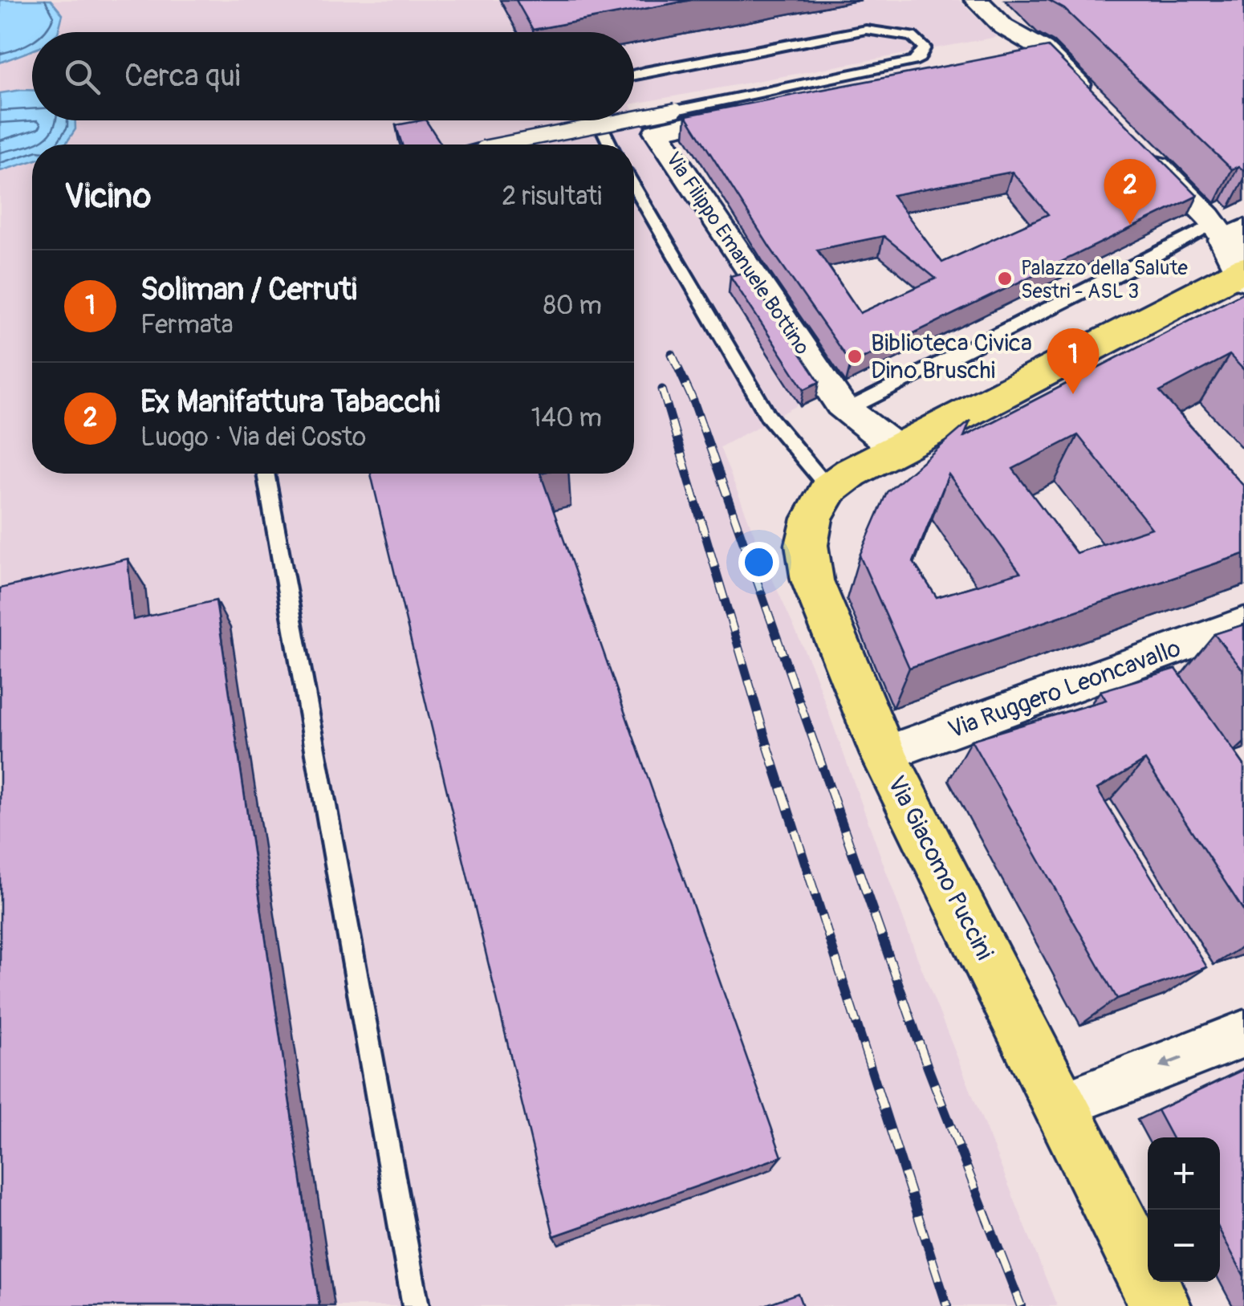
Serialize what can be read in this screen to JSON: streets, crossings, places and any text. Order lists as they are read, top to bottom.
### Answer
{
  "streets": {
    "main road": ["Via Giacomo Puccini"],
    "street": ["Via Filippo Emanuele Bottino", "Via Ruggero Leoncavallo"]
  },
  "crossings": [
    ["Via Filippo Emanuele Bottino", "Via Giacomo Puccini"],
    ["Via Ruggero Leoncavallo", "Via Giacomo Puccini"]
  ],
  "places": ["Palazzo della Salute Sestri - ASL 3", "Biblioteca Civica Dino Bruschi"],
  "page": {
    "search": "Cerca qui",
    "heading": ["Vicino", "2 risultati"],
    "pins": ["2", "1"],
    "list": [
      {
        "mark": "1",
        "name": "Soliman / Cerruti",
        "note": "Fermata",
        "value": "80 m"
      },
      {
        "mark": "2",
        "name": "Ex Manifattura Tabacchi",
        "note": "Luogo · Via dei Costo",
        "value": "140 m"
      }
    ],
    "map_buttons": ["+", "−"]
  }
}
